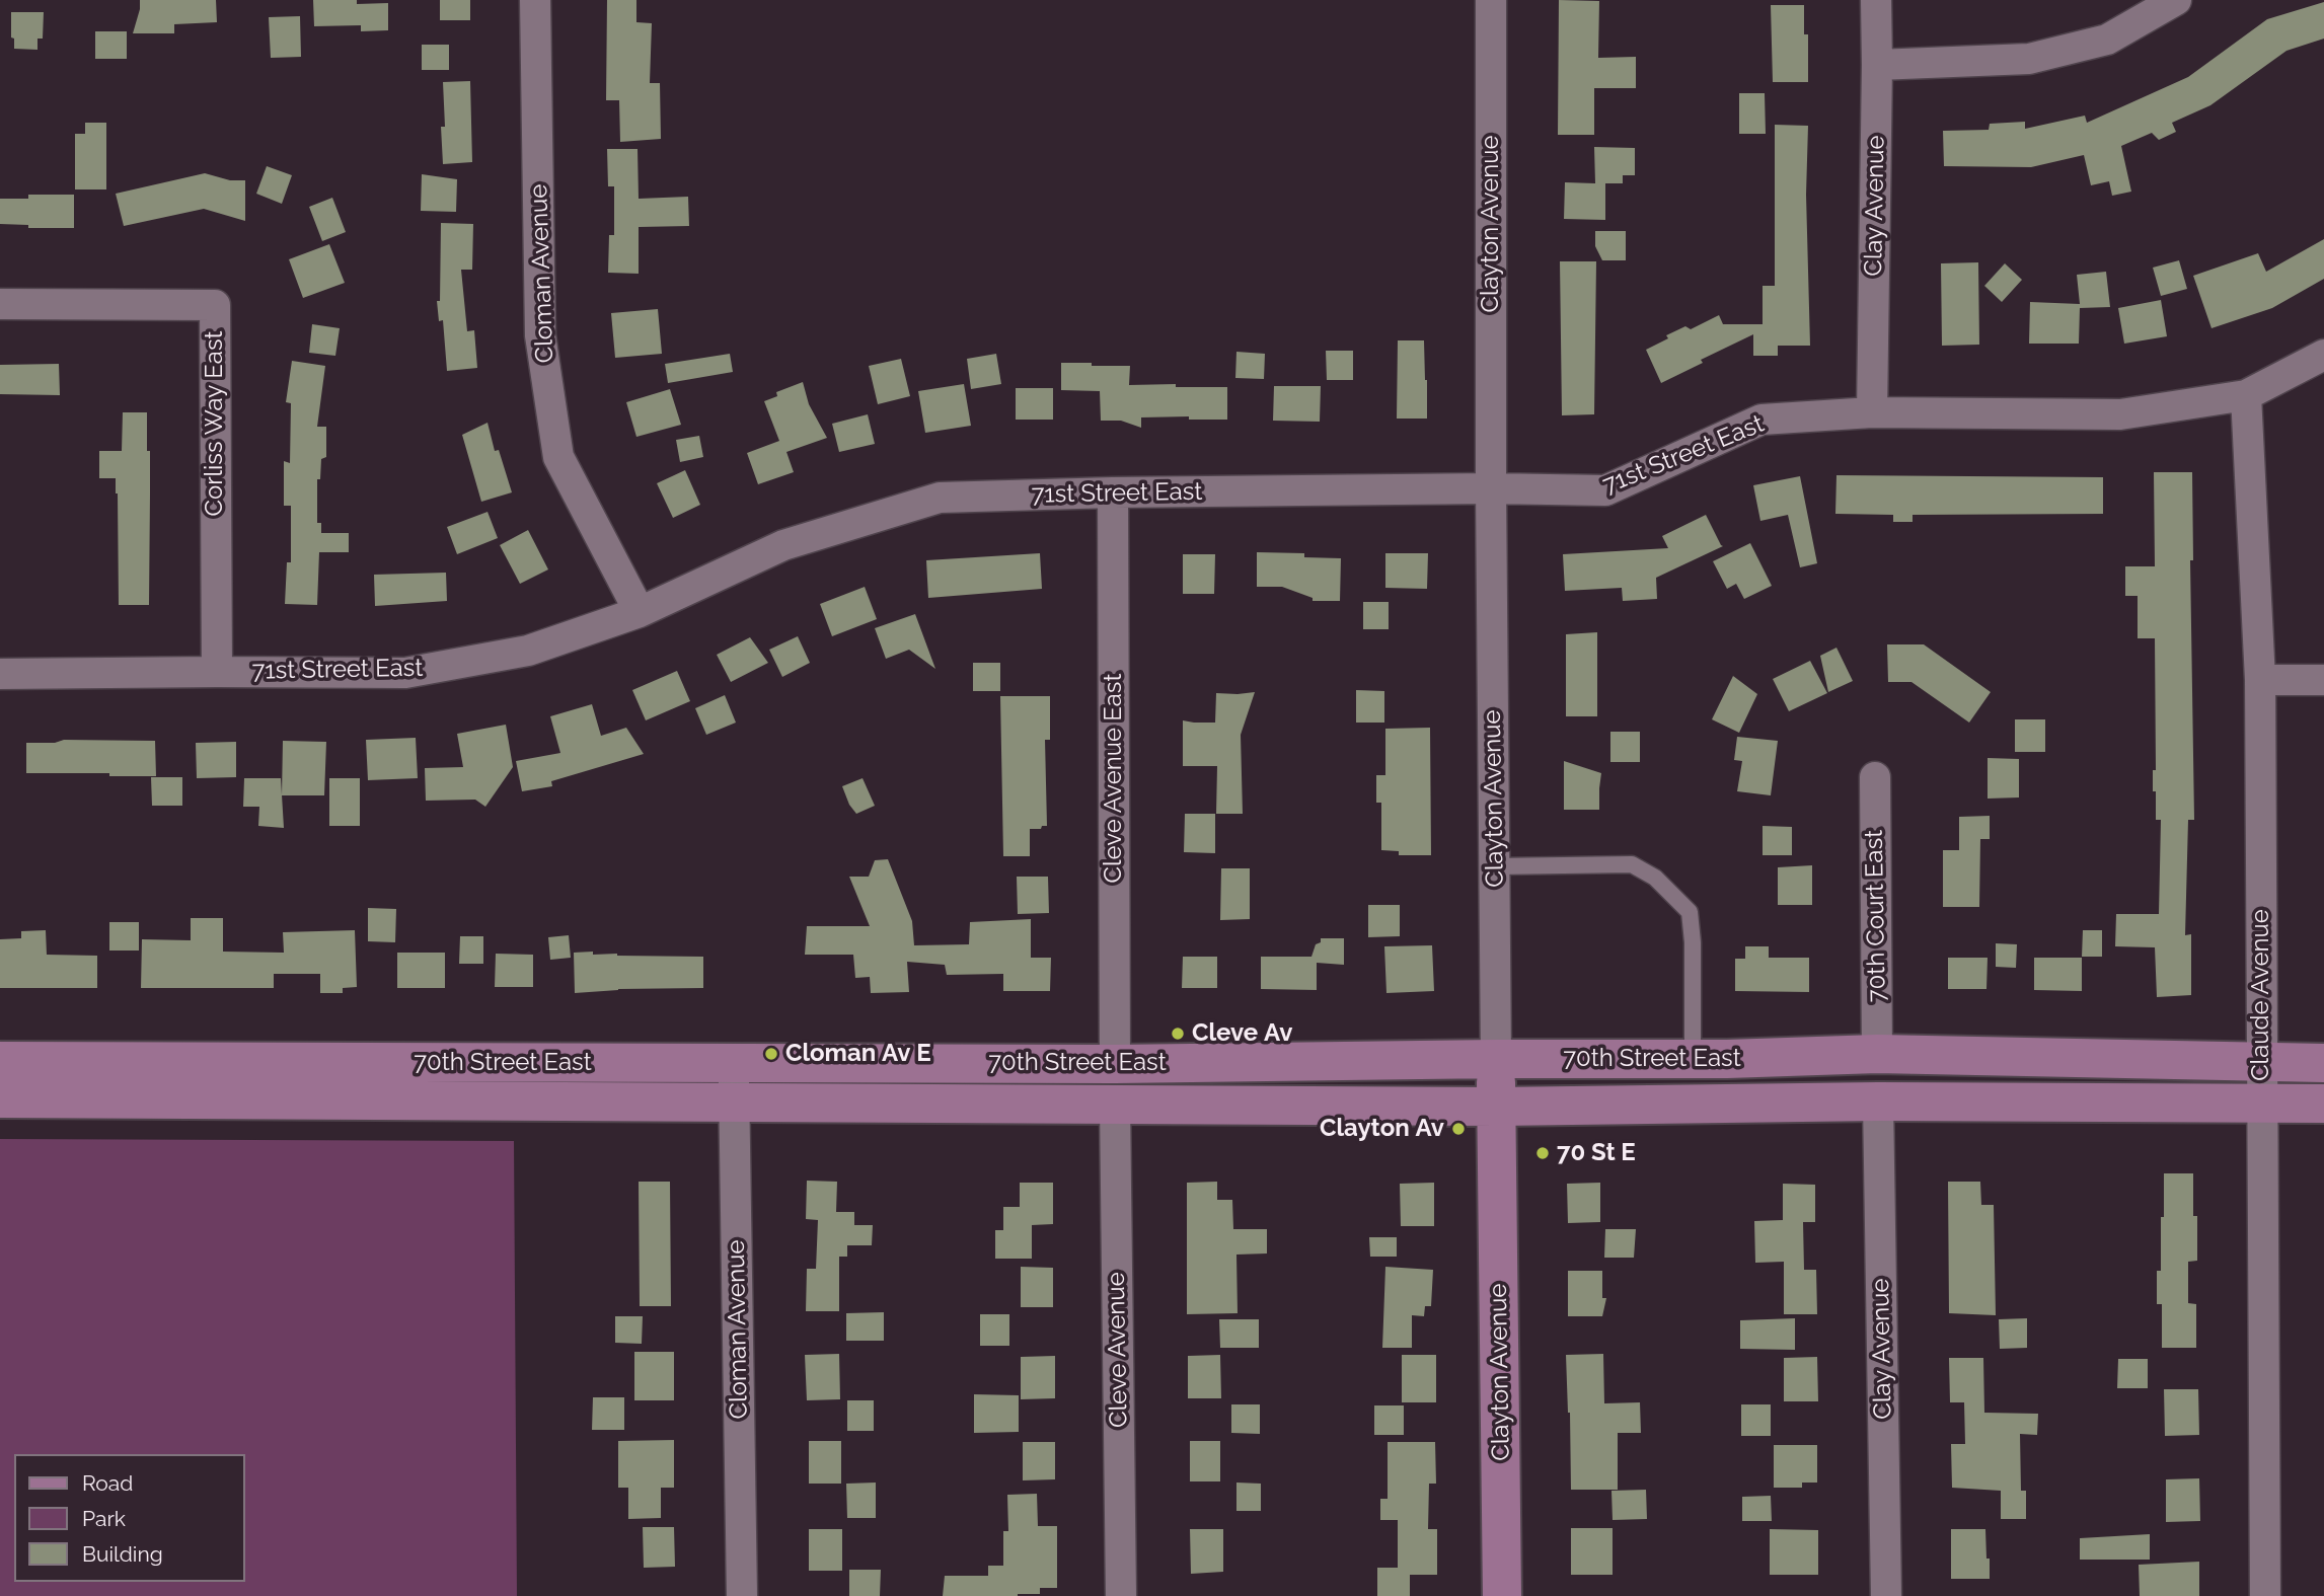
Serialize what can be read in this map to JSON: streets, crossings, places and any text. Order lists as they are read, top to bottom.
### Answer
{
  "streets": {
    "main road": ["Clayton Avenue", "70th Street East"],
    "street": [
      "Clay Avenue",
      "Cloman Avenue",
      "Corliss Way East",
      "71st Street East",
      "Cleve Avenue East",
      "70th Court East",
      "Claude Avenue",
      "Cleve Avenue"
    ]
  },
  "crossings": [
    ["Clay Avenue", "71st Street East"],
    ["Clay Avenue", "70th Street East"],
    ["Clayton Avenue", "71st Street East"],
    ["Clayton Avenue", "70th Street East"],
    ["Cloman Avenue", "71st Street East"],
    ["Cloman Avenue", "70th Street East"],
    ["Corliss Way East", "71st Street East"],
    ["71st Street East", "Cleve Avenue East"],
    ["71st Street East", "Claude Avenue"],
    ["Cleve Avenue East", "70th Street East"],
    ["70th Court East", "70th Street East"],
    ["Claude Avenue", "70th Street East"],
    ["70th Street East", "Cleve Avenue"]
  ],
  "places": [
    "Cleve Av",
    "Cloman Av E",
    "Clayton Av",
    "70 St E"
  ],
  "legend": ["Road", "Park", "Building"]
}
